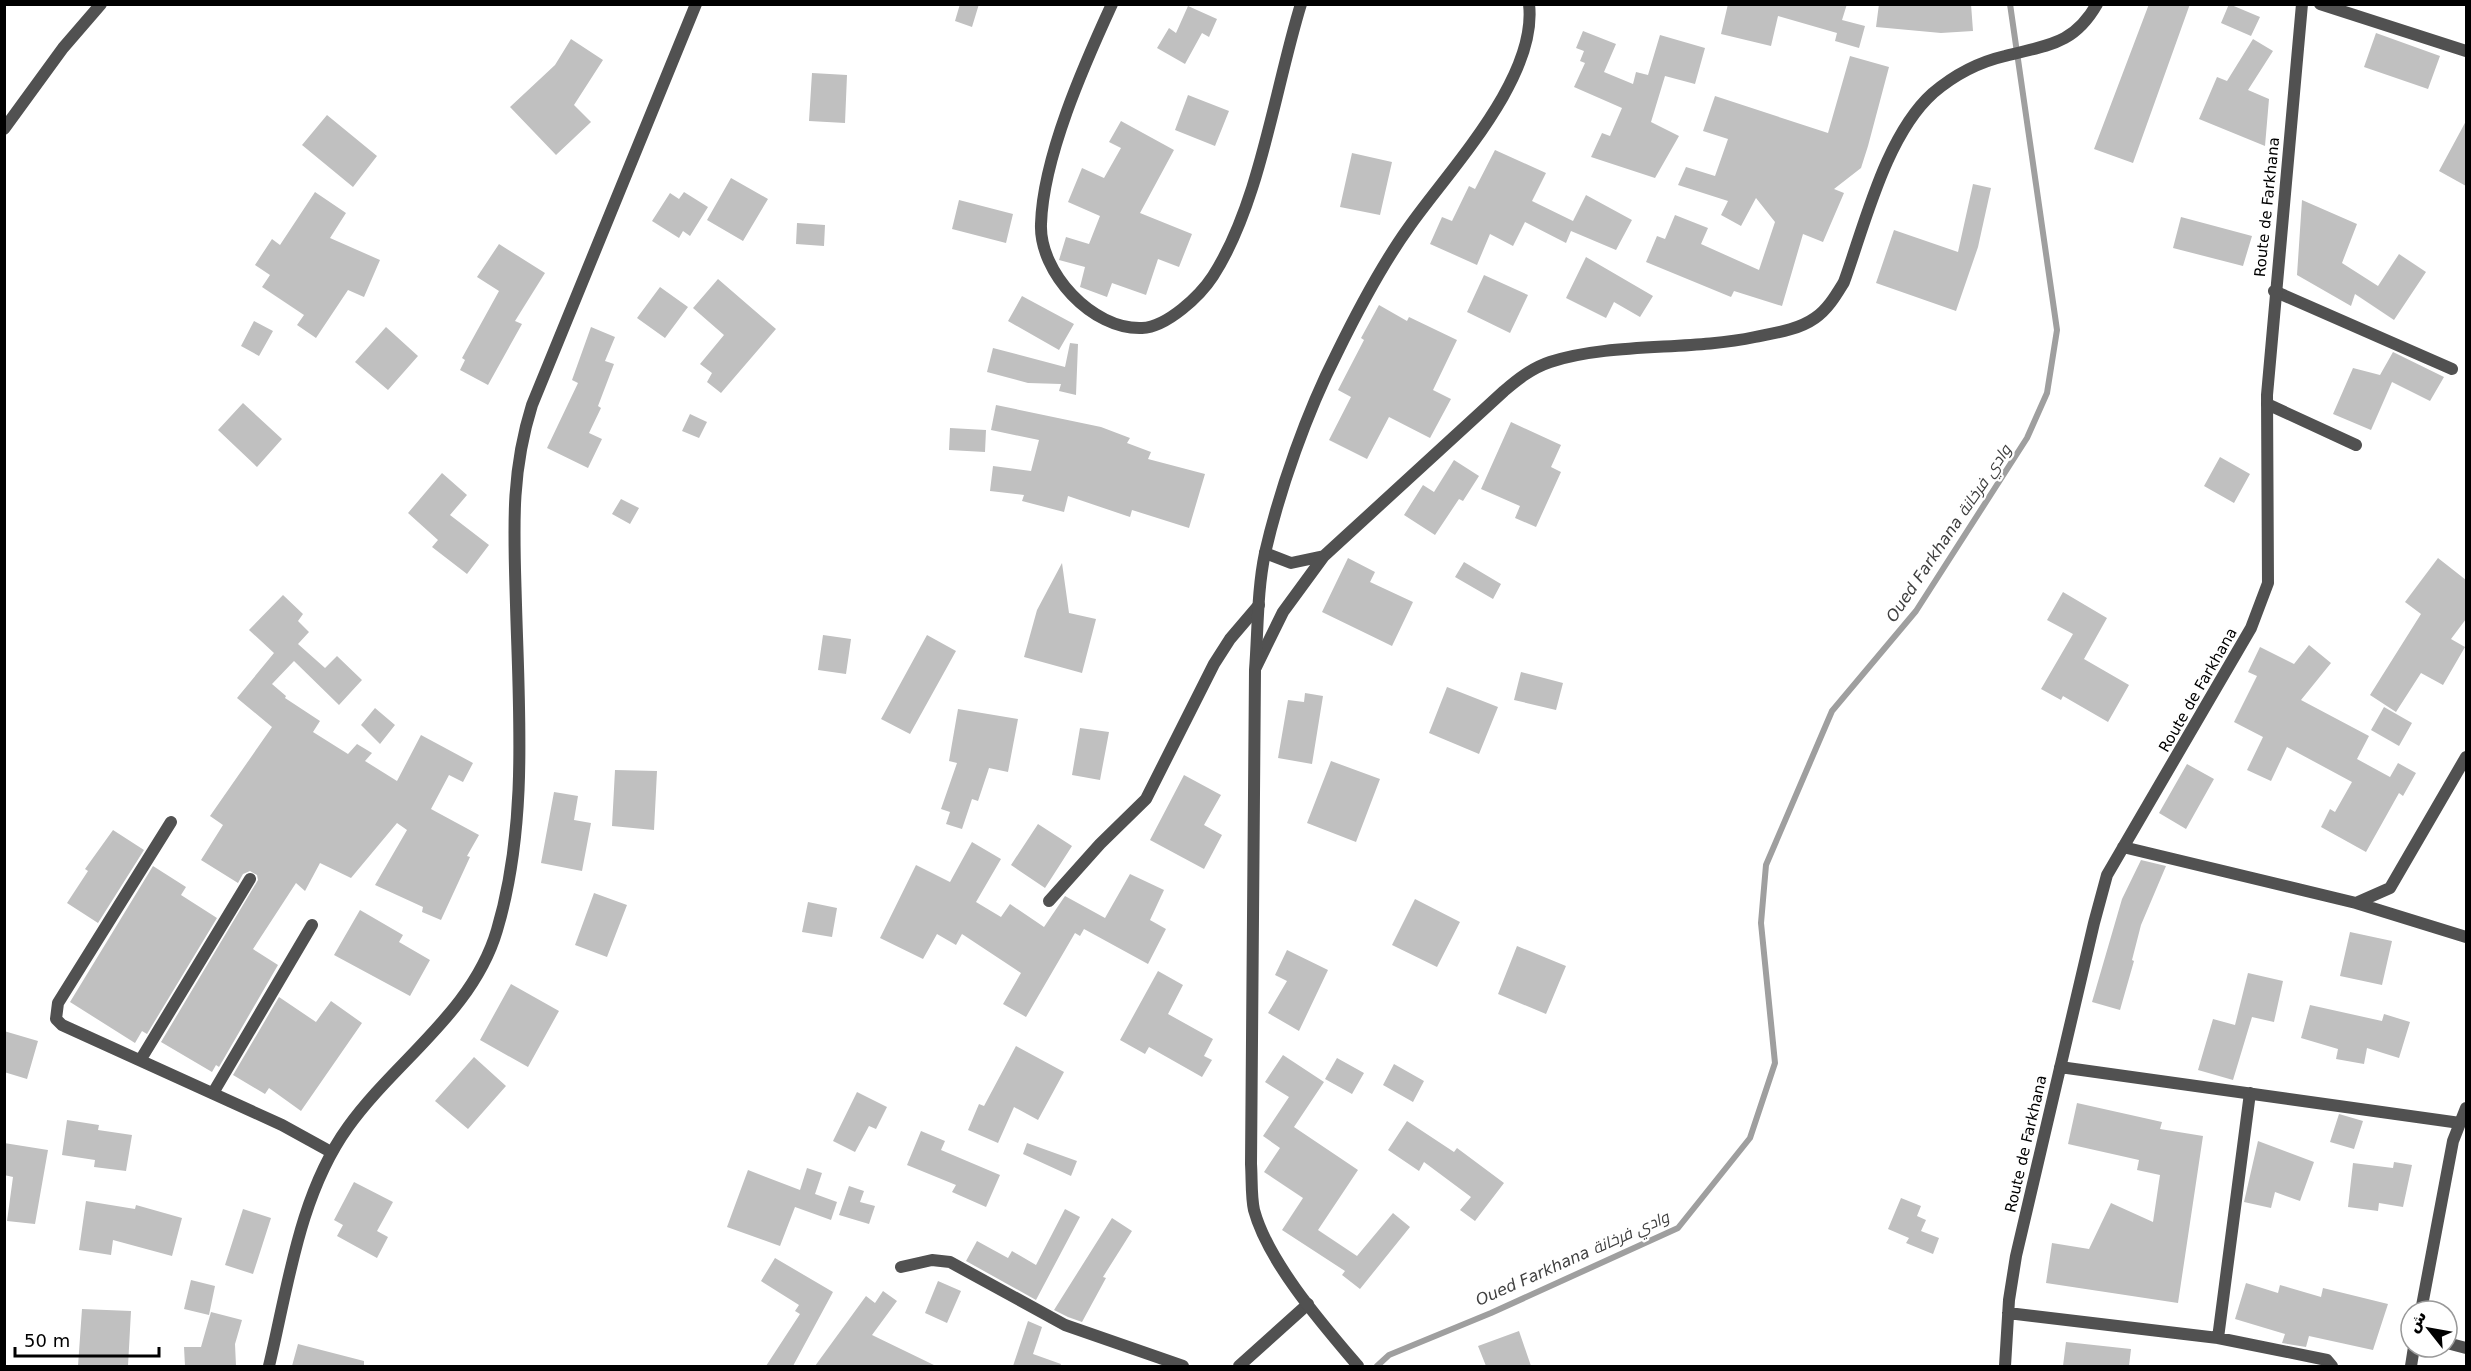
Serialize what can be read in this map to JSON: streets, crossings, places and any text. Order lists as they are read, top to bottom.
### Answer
{
  "streets": {
    "street": ["Route de Farkhana"]
  },
  "water": ["Oued Farkhana وادي فرخانة"],
  "scale_bar": "50 m",
  "north": "top left"
}
